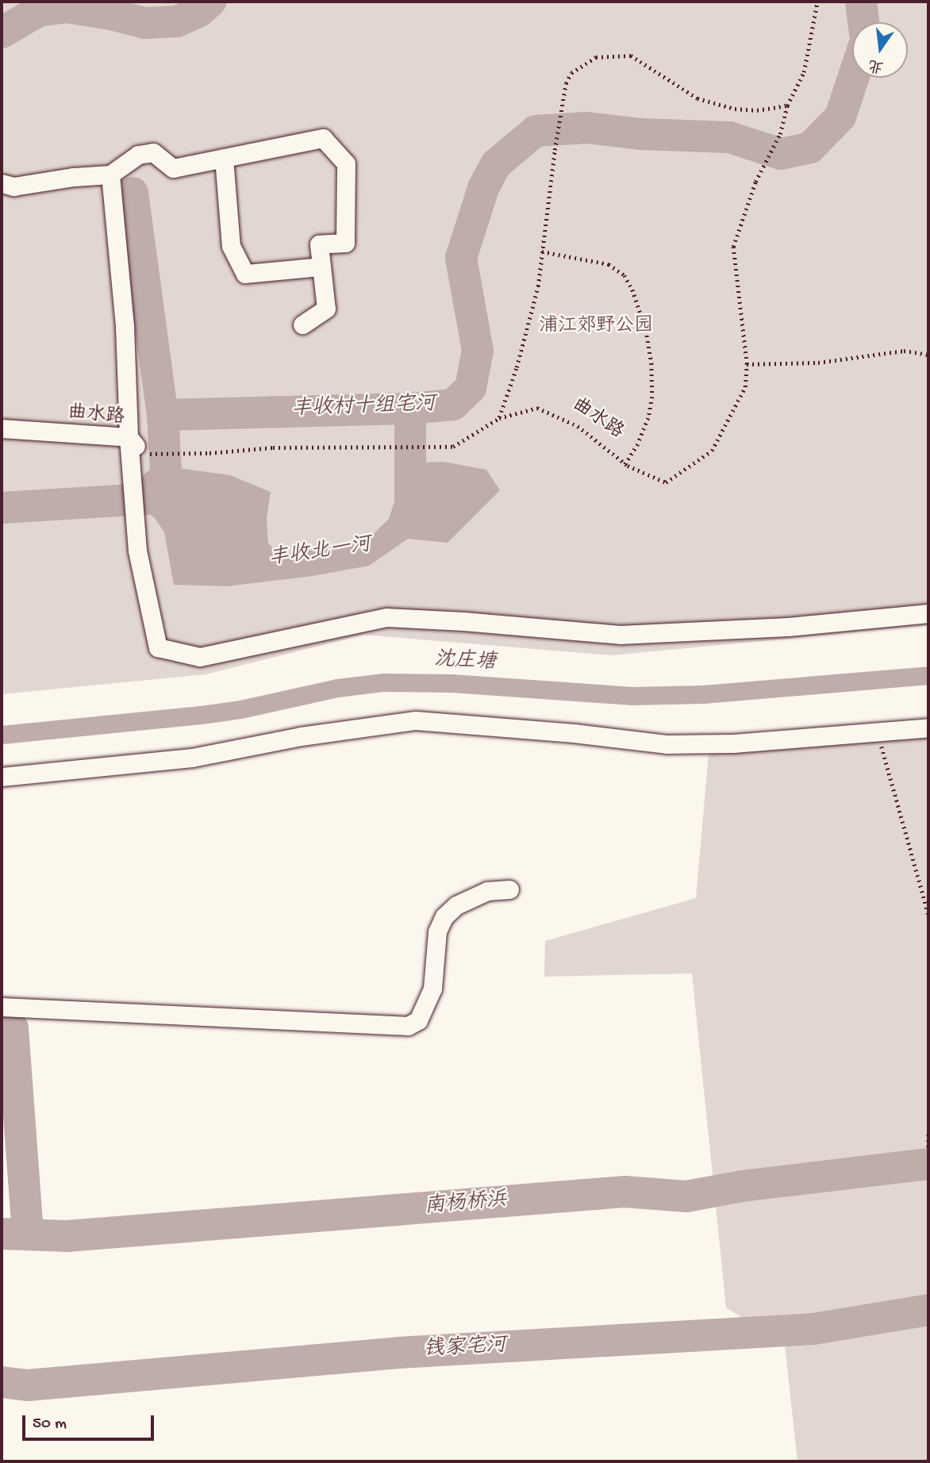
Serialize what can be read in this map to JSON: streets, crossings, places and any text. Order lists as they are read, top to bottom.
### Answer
{
  "streets": {
    "street": ["曲水路"]
  },
  "water": [
    "丰收村十组宅河",
    "丰收北一河",
    "沈庄塘",
    "南杨桥浜",
    "钱家宅河"
  ],
  "parks": ["浦江郊野公园"],
  "scale_bar": "50 m",
  "north": "bottom"
}
